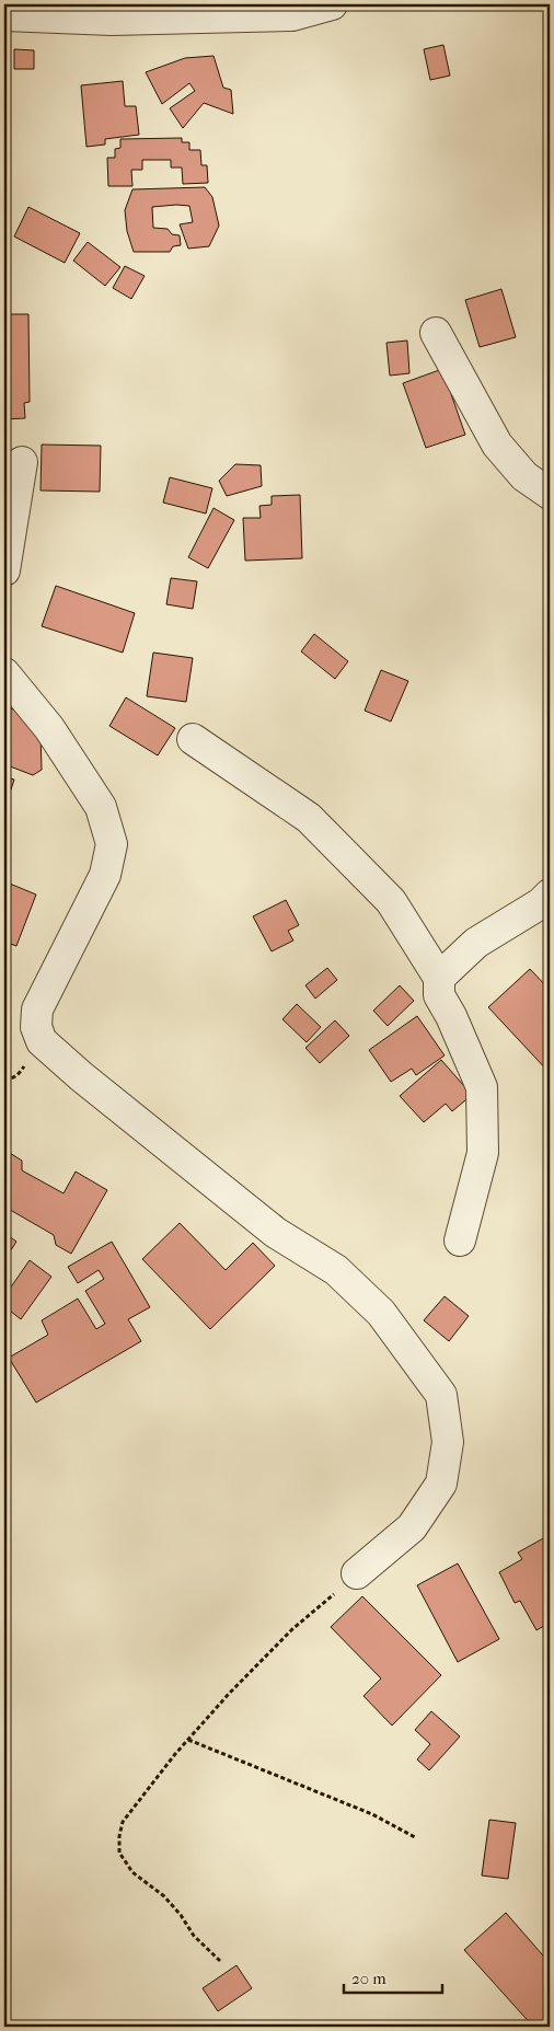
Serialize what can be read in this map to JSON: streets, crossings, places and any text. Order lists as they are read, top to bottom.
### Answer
{
  "scale_bar": "20 m"
}
